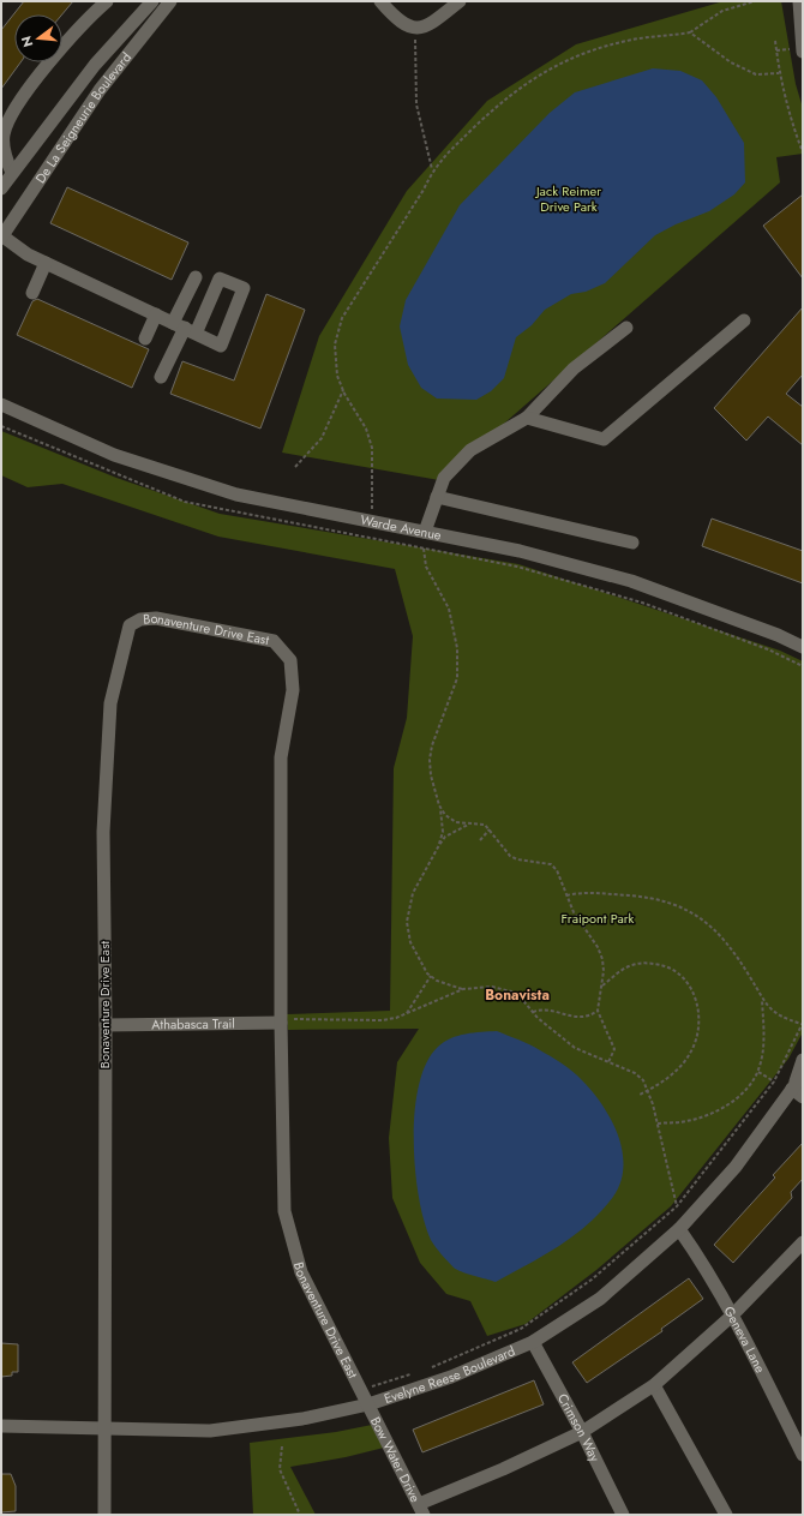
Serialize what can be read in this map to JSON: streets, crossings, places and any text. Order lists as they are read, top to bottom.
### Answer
{
  "streets": {
    "street": [
      "De La Seigneurie Boulevard",
      "Warde Avenue",
      "Bonaventure Drive East",
      "Athabasca Trail",
      "Geneva Lane",
      "Evelyne Reese Boulevard",
      "Crimson Way",
      "Bow Water Drive"
    ]
  },
  "crossings": [
    ["Bonaventure Drive East", "Athabasca Trail"],
    ["Bonaventure Drive East", "Evelyne Reese Boulevard"],
    ["Bonaventure Drive East", "Bow Water Drive"],
    ["Geneva Lane", "Evelyne Reese Boulevard"],
    ["Evelyne Reese Boulevard", "Crimson Way"],
    ["Evelyne Reese Boulevard", "Bow Water Drive"]
  ],
  "districts": ["Bonavista"],
  "parks": ["Jack Reimer Drive Park", "Fraipont Park"],
  "north": "left"
}
